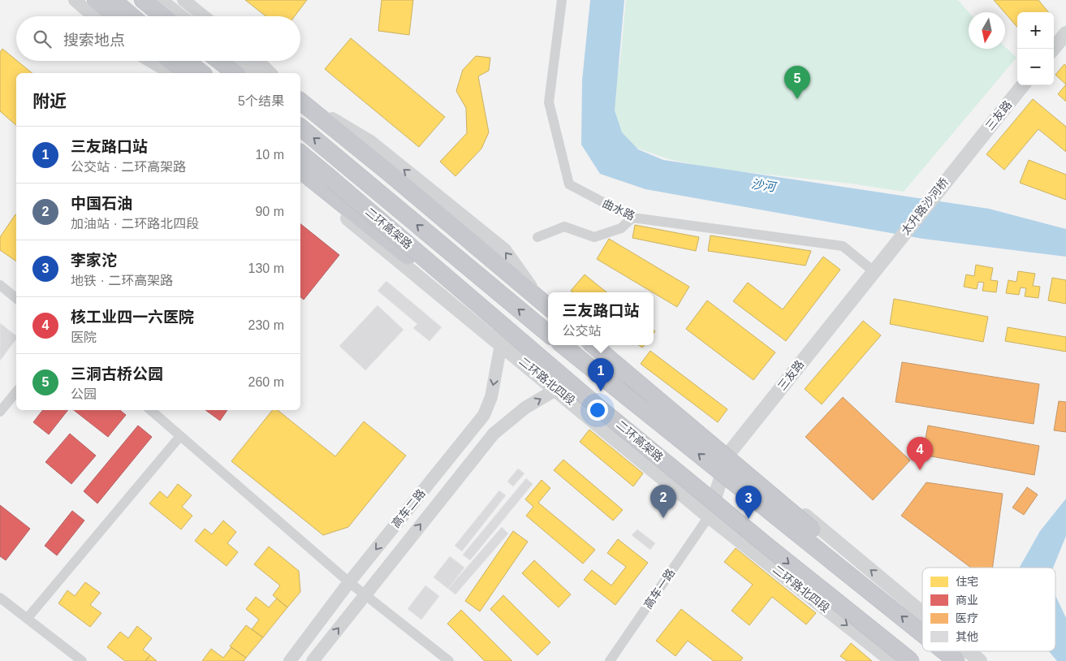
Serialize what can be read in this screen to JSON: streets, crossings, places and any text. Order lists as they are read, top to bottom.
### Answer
{
  "streets": {
    "highway": ["二环高架路"],
    "main road": ["三友路", "太升路沙河桥", "二环路北四段"],
    "street": ["曲水路", "高车二路", "高车一路"]
  },
  "crossings": [
    ["三友路", "太升路沙河桥"],
    ["三友路", "曲水路"],
    ["三友路", "二环路北四段"],
    ["三友路", "高车一路"],
    ["二环路北四段", "高车二路"],
    ["二环路北四段", "高车一路"]
  ],
  "water": ["沙河"],
  "legend": [
    "住宅",
    "商业",
    "医疗",
    "其他"
  ],
  "north": "bottom",
  "page": {
    "map_buttons": ["+", "−"],
    "search": "搜索地点",
    "pins": [
      "5",
      "1",
      "4",
      "2",
      "3"
    ],
    "heading": ["附近", "5个结果"],
    "list": [
      {
        "mark": "1",
        "name": "三友路口站",
        "note": "公交站 · 二环高架路",
        "value": "10 m"
      },
      {
        "mark": "2",
        "name": "中国石油",
        "note": "加油站 · 二环路北四段",
        "value": "90 m"
      },
      {
        "mark": "3",
        "name": "李家沱",
        "note": "地铁 · 二环高架路",
        "value": "130 m"
      },
      {
        "mark": "4",
        "name": "核工业四一六医院",
        "note": "医院",
        "value": "230 m"
      },
      {
        "mark": "5",
        "name": "三洞古桥公园",
        "note": "公园",
        "value": "260 m"
      }
    ],
    "popup": ["三友路口站", "公交站"]
  }
}
